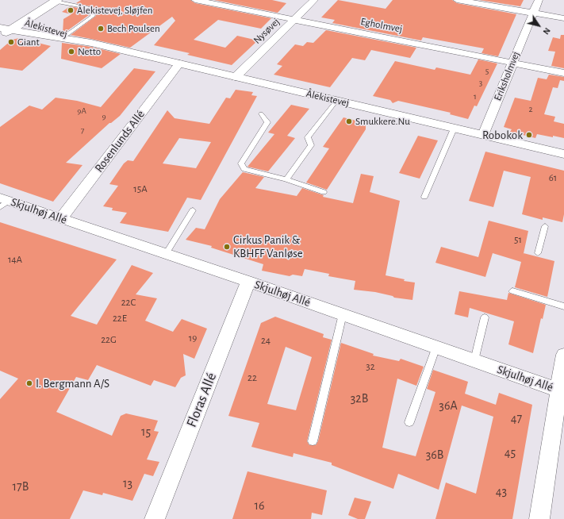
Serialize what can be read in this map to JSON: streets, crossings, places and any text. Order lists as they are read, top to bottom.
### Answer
{
  "streets": {
    "street": [
      "Egholmvej",
      "Ålekistevej",
      "Nysøvej",
      "Eriksholmvej",
      "Rosenlunds Allé",
      "Skjulhøj Allé",
      "Floras Allé"
    ]
  },
  "crossings": [
    ["Egholmvej", "Nysøvej"],
    ["Egholmvej", "Eriksholmvej"],
    ["Ålekistevej", "Nysøvej"],
    ["Ålekistevej", "Eriksholmvej"],
    ["Ålekistevej", "Rosenlunds Allé"],
    ["Rosenlunds Allé", "Skjulhøj Allé"],
    ["Skjulhøj Allé", "Floras Allé"]
  ],
  "places": [
    "Ålekistevej, Sløjfen",
    "Bech Poulsen",
    "Giant",
    "Netto",
    "Smukkere.Nu",
    "Robokok",
    "Cirkus Panik & KBHFF Vanløse",
    "I. Bergmann A/S"
  ],
  "house_numbers": [
    "5",
    "3",
    "1",
    "2",
    "9A",
    "9",
    "7",
    "61",
    "15A",
    "51",
    "14A",
    "22C",
    "22E",
    "19",
    "22G",
    "24",
    "32",
    "22",
    "32B",
    "36A",
    "47",
    "15",
    "45",
    "36B",
    "13",
    "17B",
    "43",
    "16"
  ],
  "north": "bottom right"
}
